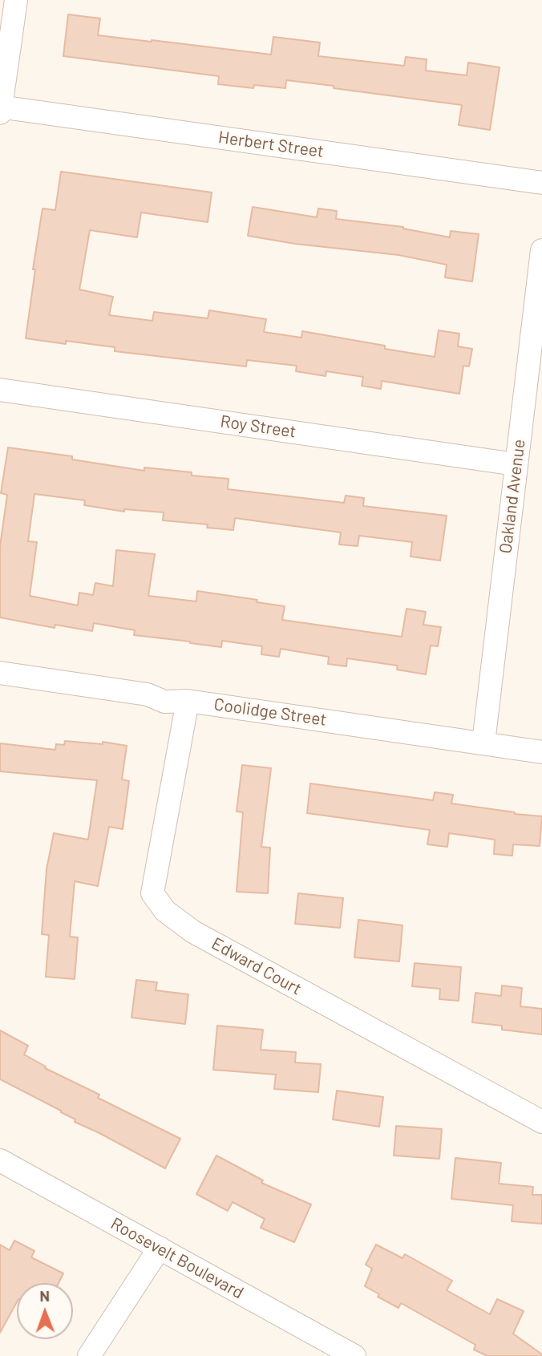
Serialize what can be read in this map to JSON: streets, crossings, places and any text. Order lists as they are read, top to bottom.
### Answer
{
  "streets": {
    "street": [
      "Herbert Street",
      "Roy Street",
      "Oakland Avenue",
      "Coolidge Street",
      "Edward Court",
      "Roosevelt Boulevard"
    ]
  },
  "crossings": [
    ["Roy Street", "Oakland Avenue"],
    ["Oakland Avenue", "Coolidge Street"],
    ["Coolidge Street", "Edward Court"]
  ],
  "north": "top"
}
